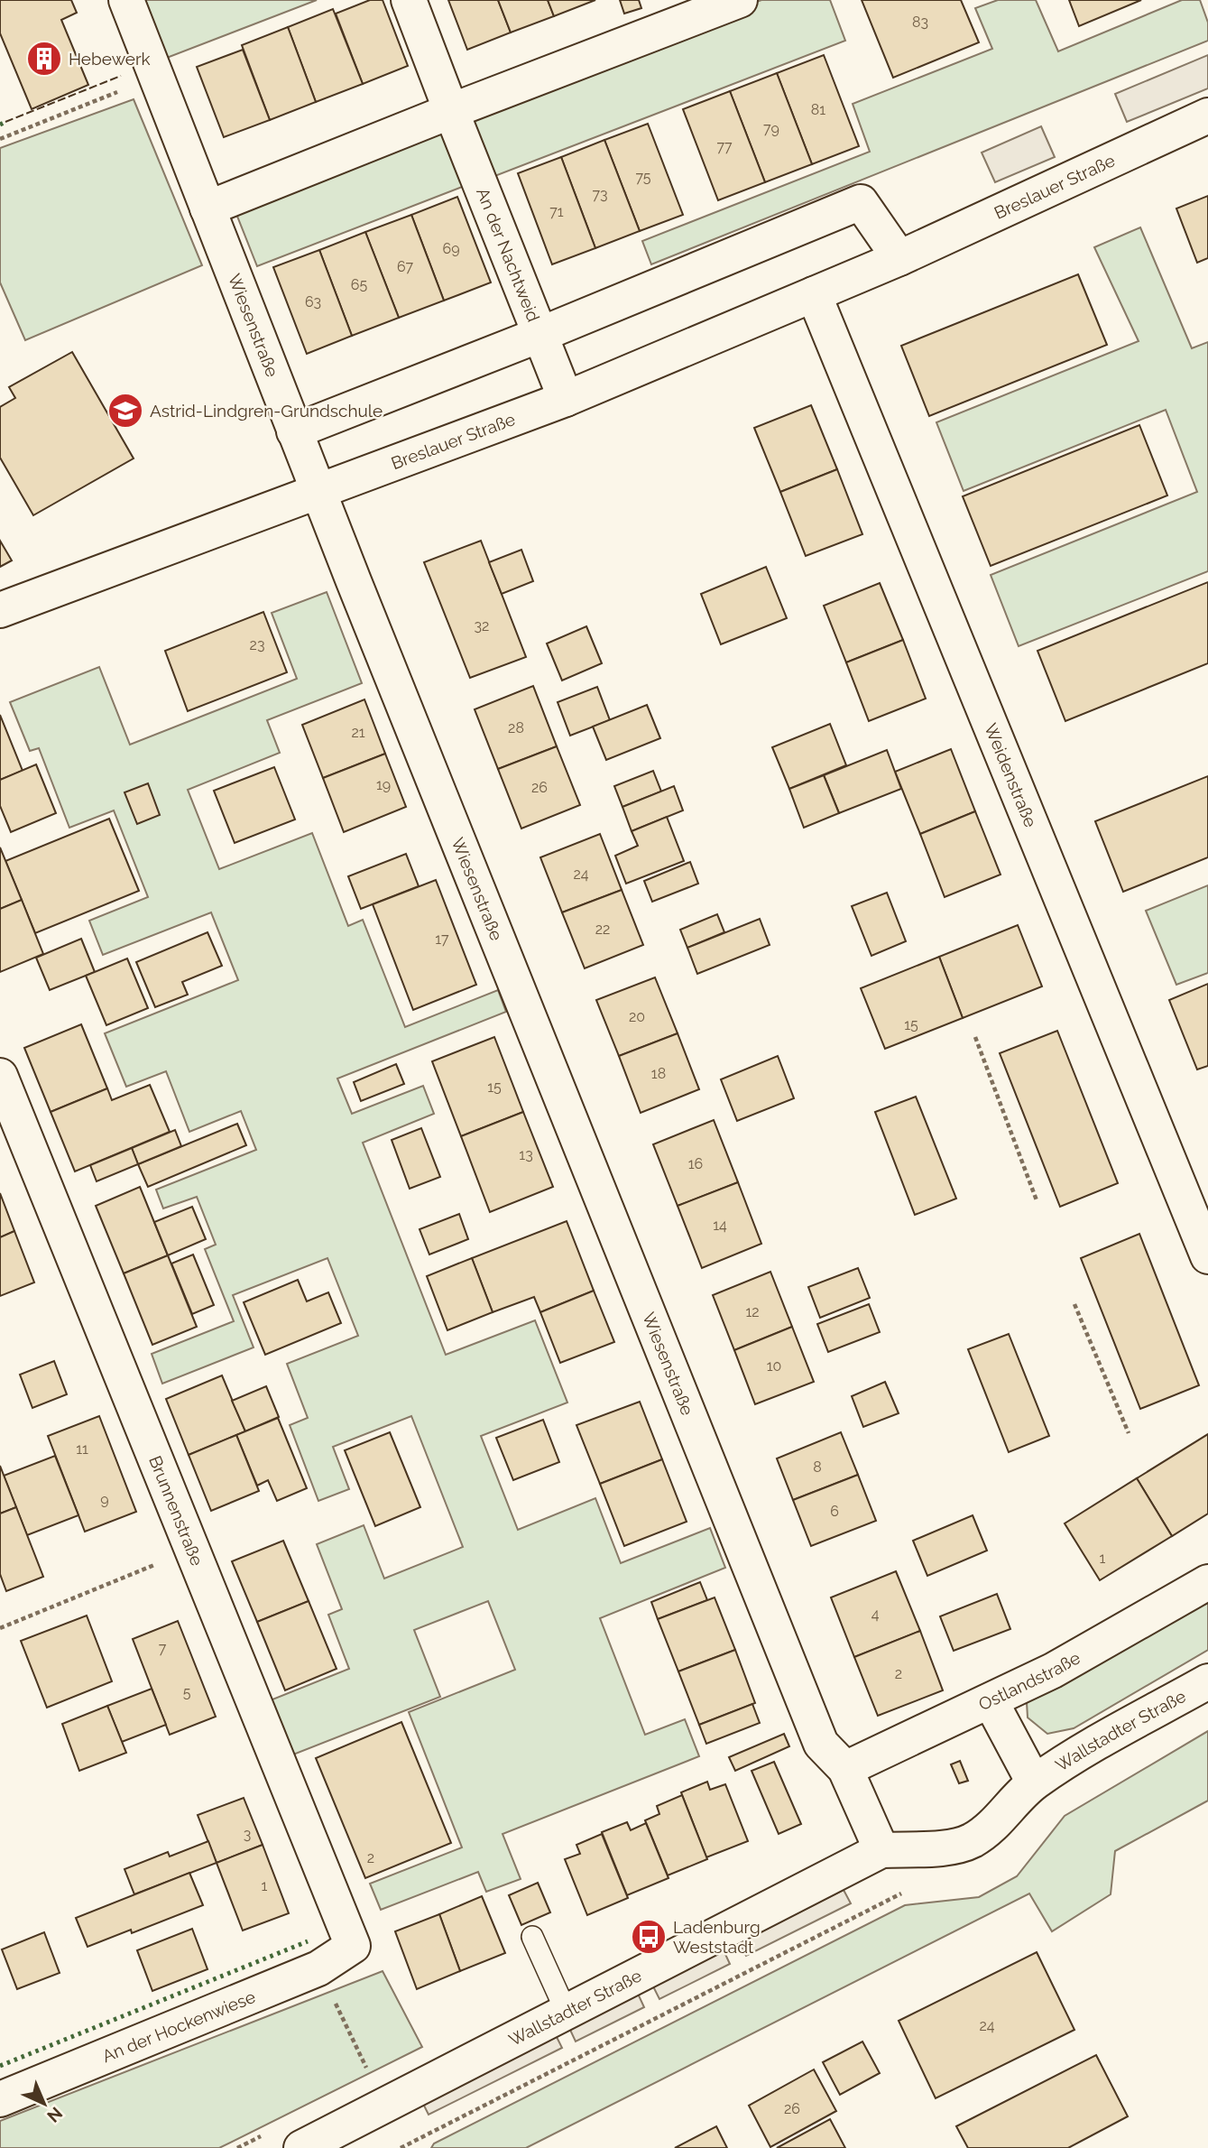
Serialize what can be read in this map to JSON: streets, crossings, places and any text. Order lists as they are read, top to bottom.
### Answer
{
  "streets": {
    "street": [
      "Breslauer Straße",
      "An der Nachtweid",
      "Wiesenstraße",
      "Weidenstraße",
      "Brunnenstraße",
      "Ostlandstraße",
      "Wallstadter Straße",
      "An der Hockenwiese"
    ]
  },
  "crossings": [
    ["Breslauer Straße", "An der Nachtweid"],
    ["Breslauer Straße", "Wiesenstraße"],
    ["Breslauer Straße", "Weidenstraße"],
    ["Wiesenstraße", "Ostlandstraße"],
    ["Wiesenstraße", "Wallstadter Straße"],
    ["Brunnenstraße", "An der Hockenwiese"]
  ],
  "places": {
    "building": ["Hebewerk"],
    "school or university": ["Astrid-Lindgren-Grundschule"],
    "bus stop": ["Ladenburg Weststadt"]
  },
  "house_numbers": [
    "83",
    "81",
    "79",
    "77",
    "75",
    "73",
    "71",
    "69",
    "67",
    "65",
    "63",
    "32",
    "23",
    "28",
    "21",
    "19",
    "26",
    "24",
    "22",
    "17",
    "20",
    "15",
    "18",
    "15",
    "13",
    "16",
    "14",
    "12",
    "10",
    "11",
    "8",
    "9",
    "6",
    "1",
    "4",
    "7",
    "2",
    "5",
    "3",
    "2",
    "1",
    "24",
    "26"
  ],
  "north": "bottom right"
}
